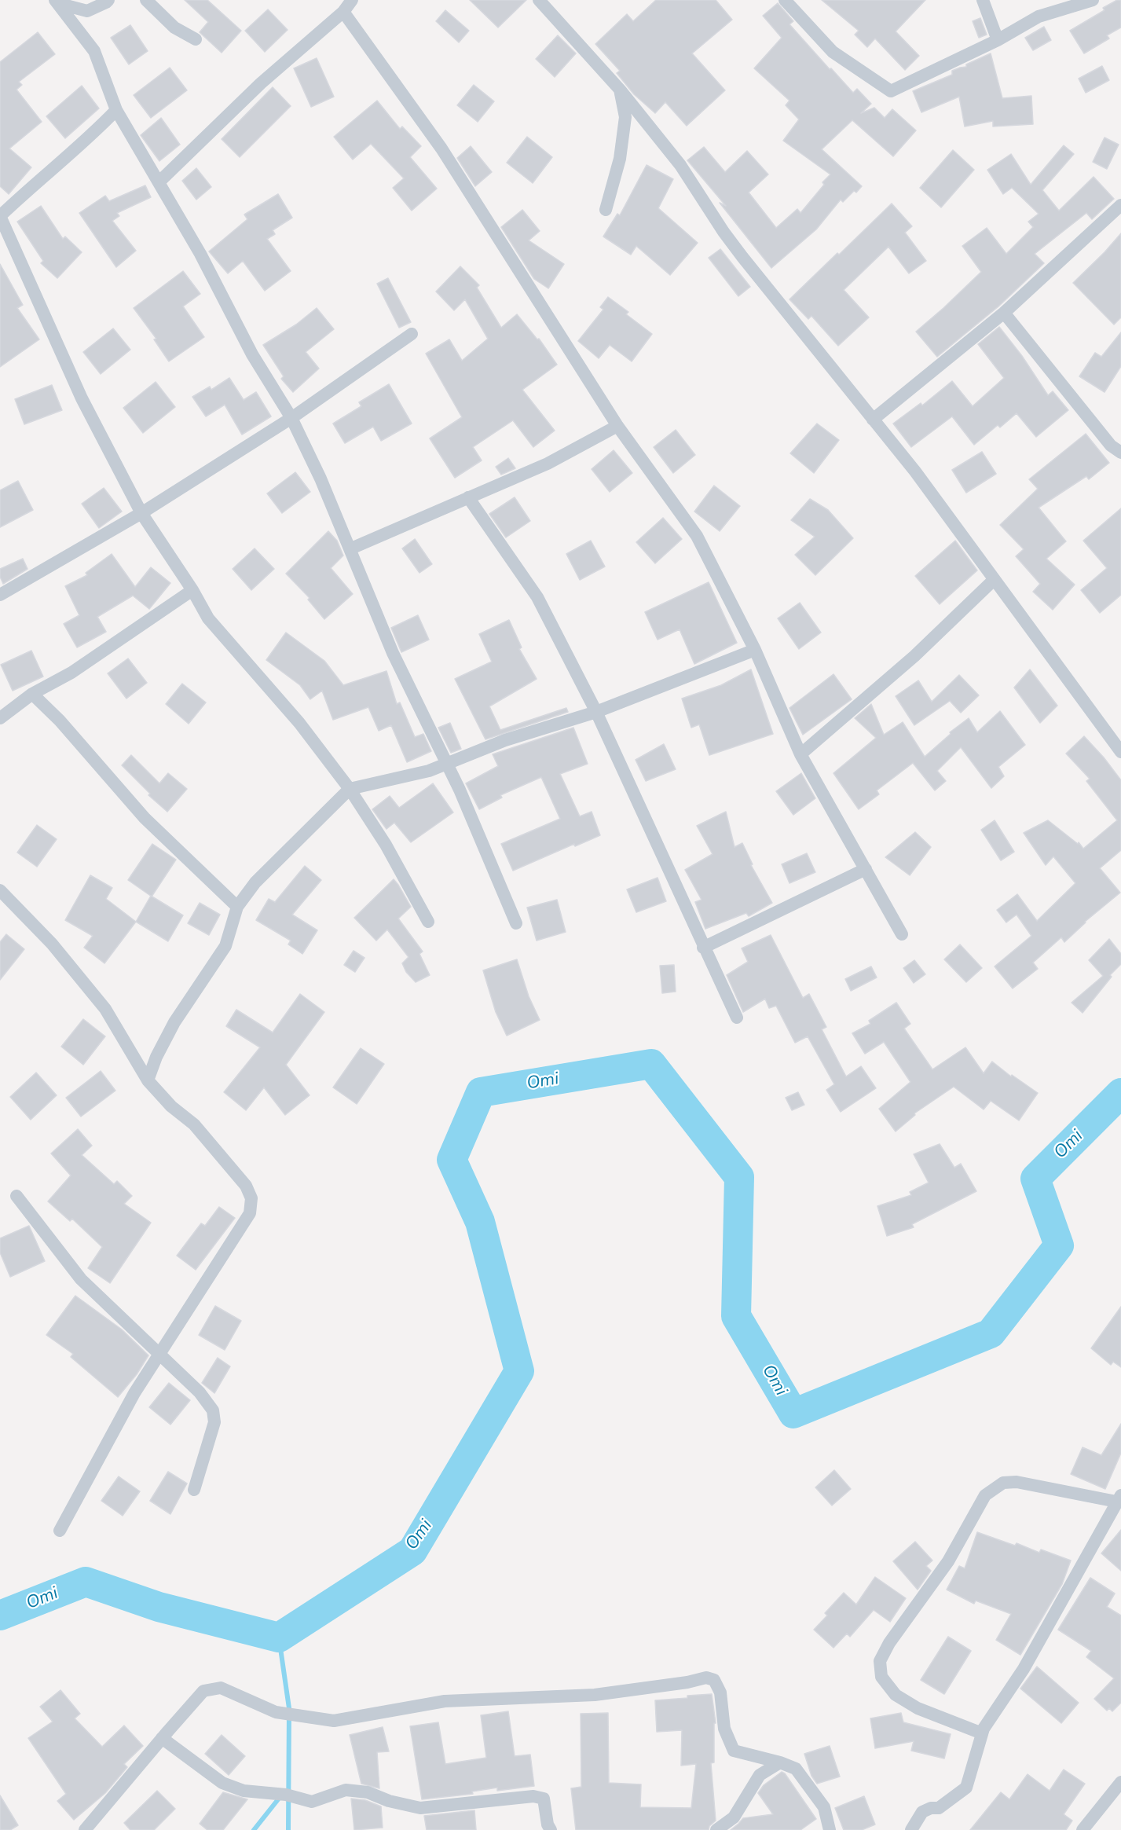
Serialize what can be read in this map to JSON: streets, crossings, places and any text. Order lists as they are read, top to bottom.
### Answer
{
  "water": ["Omi"]
}
